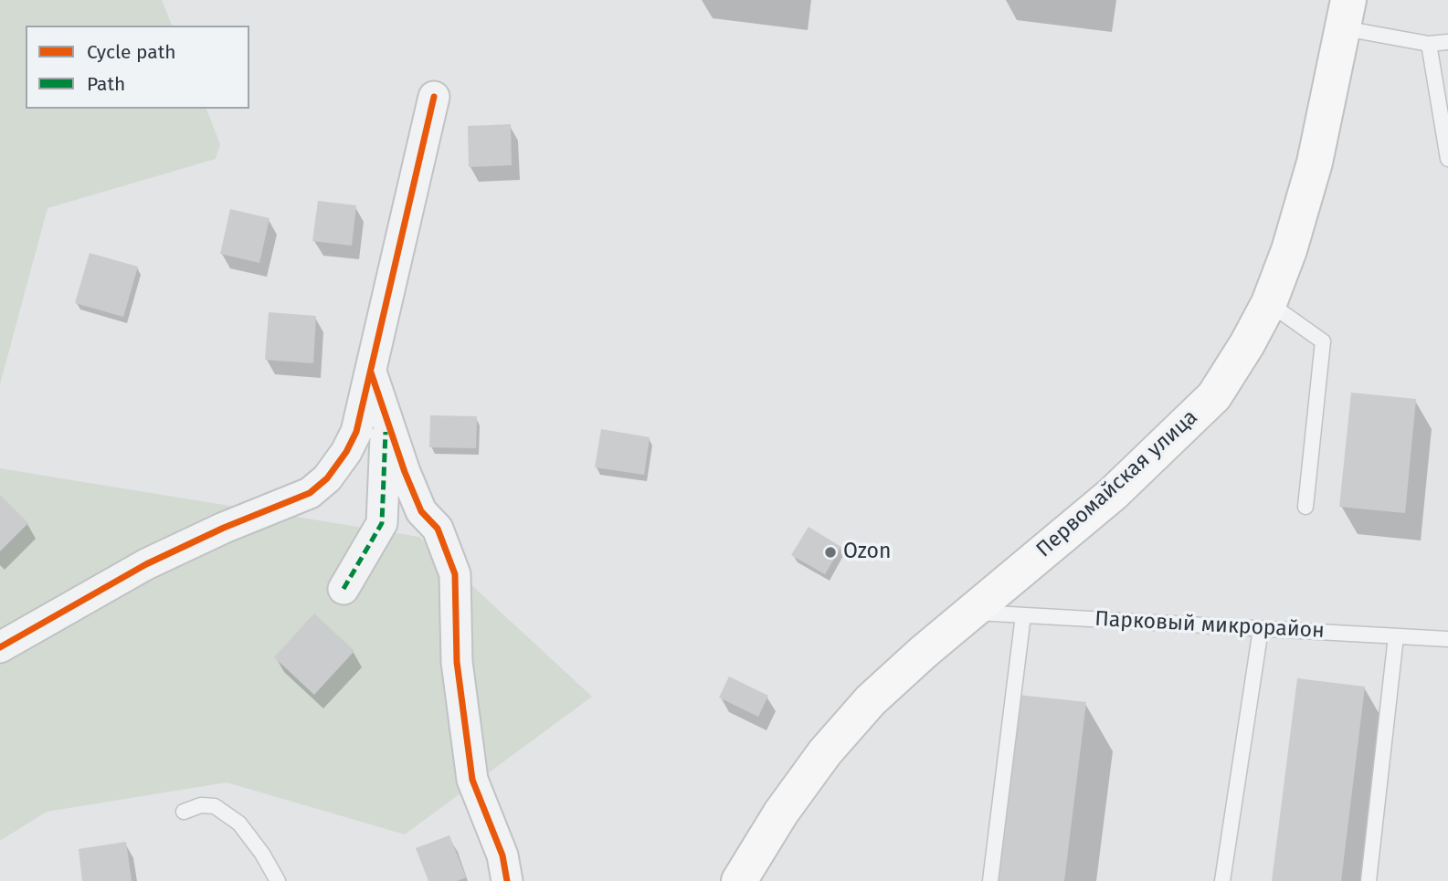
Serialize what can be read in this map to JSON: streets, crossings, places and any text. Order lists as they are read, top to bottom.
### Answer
{
  "streets": {
    "main road": ["Первомайская улица"],
    "lane": ["Парковый микрорайон"]
  },
  "crossings": [
    ["Первомайская улица", "Парковый микрорайон"]
  ],
  "places": ["Ozon"],
  "legend": ["Cycle path", "Path"]
}
